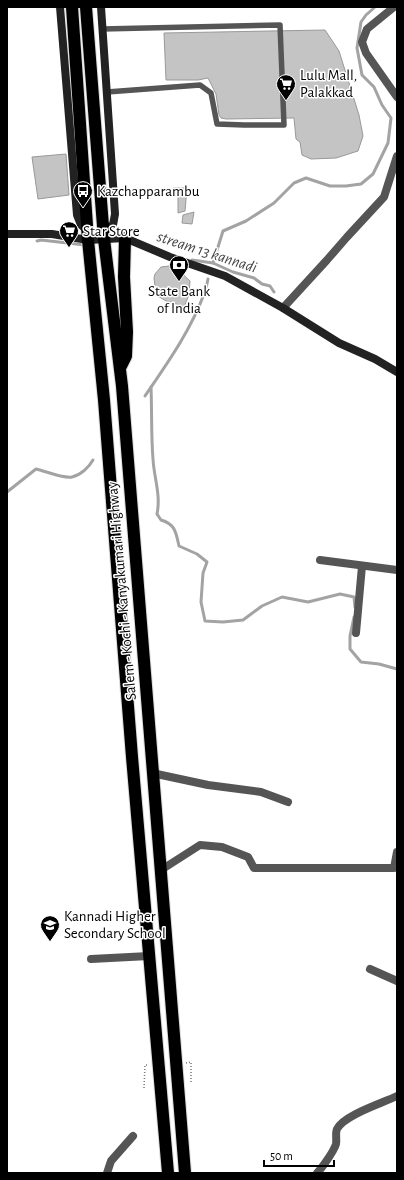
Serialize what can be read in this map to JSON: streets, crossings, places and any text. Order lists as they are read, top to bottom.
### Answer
{
  "streets": {
    "highway": ["Salem - Kochi - Kanyakumari Highway"]
  },
  "water": ["stream 13 kannadi"],
  "places": {
    "supermarket": ["Lulu Mall, Palakkad", "Star Store"],
    "bus stop": ["Kazchapparambu"],
    "bank": ["State Bank of India"],
    "school or university": ["Kannadi Higher Secondary School"]
  },
  "scale_bar": "50 m"
}
